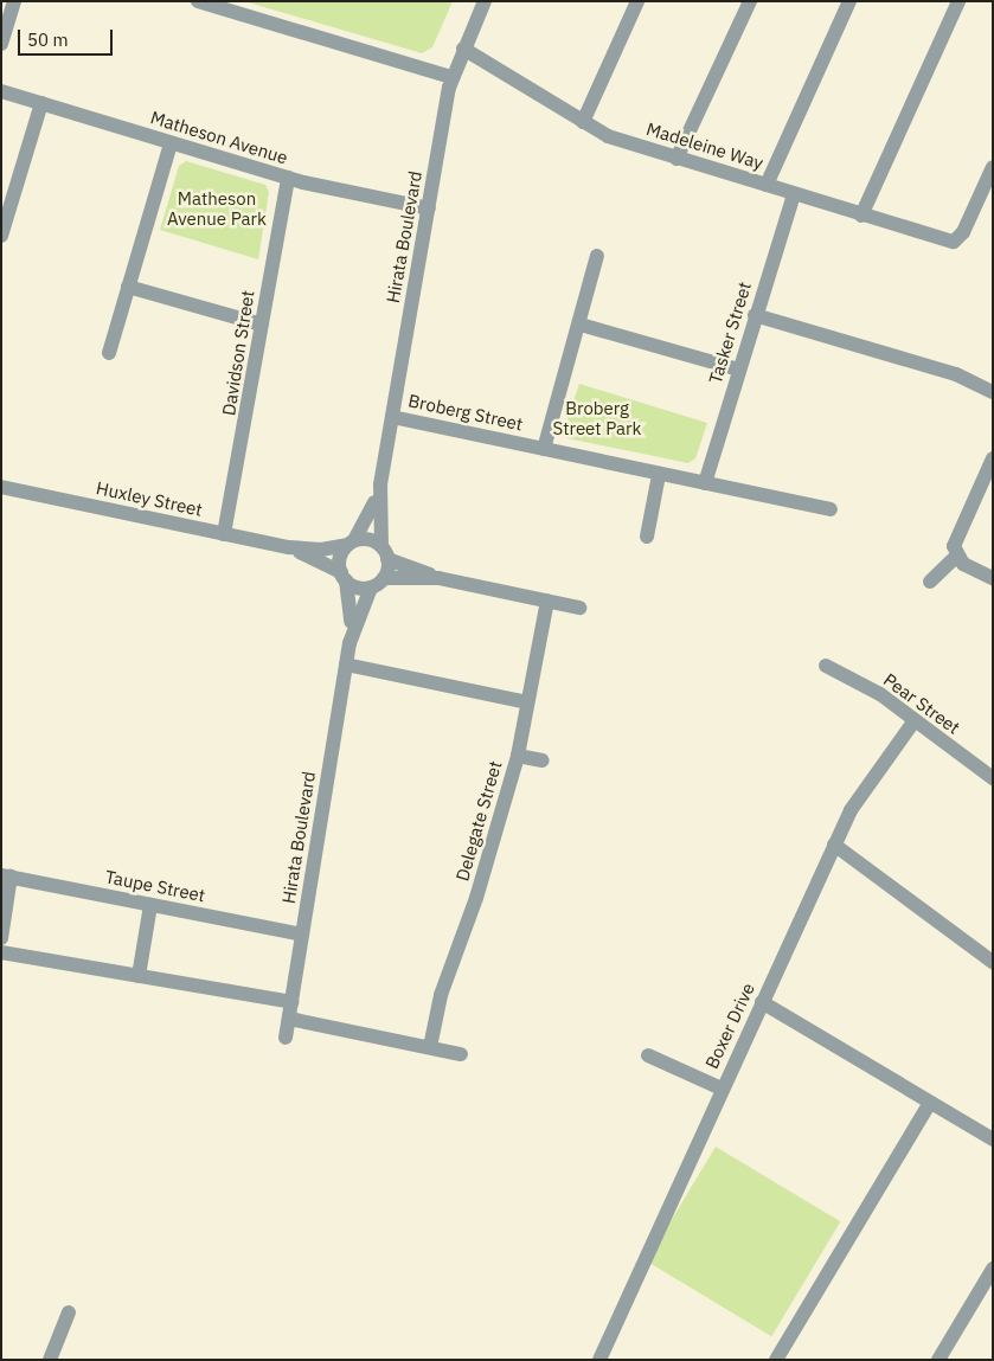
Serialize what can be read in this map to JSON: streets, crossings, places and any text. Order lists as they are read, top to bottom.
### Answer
{
  "streets": {
    "street": [
      "Matheson Avenue",
      "Madeleine Way",
      "Hirata Boulevard",
      "Tasker Street",
      "Davidson Street",
      "Broberg Street",
      "Huxley Street",
      "Pear Street",
      "Delegate Street",
      "Taupe Street",
      "Boxer Drive"
    ]
  },
  "crossings": [
    ["Matheson Avenue", "Hirata Boulevard"],
    ["Matheson Avenue", "Davidson Street"],
    ["Madeleine Way", "Hirata Boulevard"],
    ["Madeleine Way", "Tasker Street"],
    ["Hirata Boulevard", "Broberg Street"],
    ["Hirata Boulevard", "Huxley Street"],
    ["Hirata Boulevard", "Taupe Street"],
    ["Tasker Street", "Broberg Street"],
    ["Davidson Street", "Huxley Street"],
    ["Pear Street", "Boxer Drive"]
  ],
  "parks": ["Matheson Avenue Park", "Broberg Street Park"],
  "scale_bar": "50 m"
}
